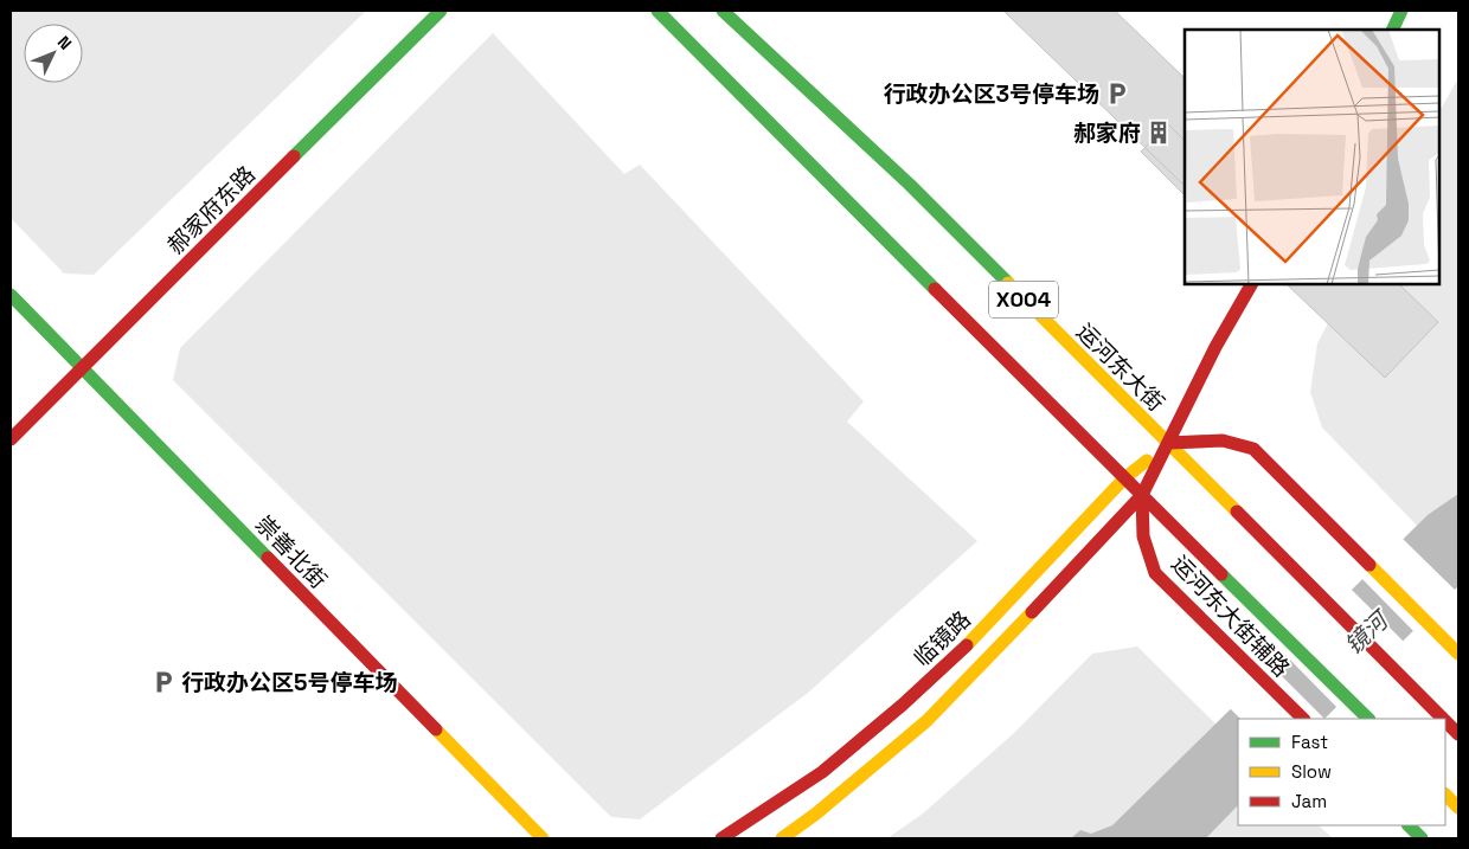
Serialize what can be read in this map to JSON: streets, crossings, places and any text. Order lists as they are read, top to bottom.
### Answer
{
  "streets": {
    "street": [
      "郝家府东路",
      "X004",
      "运河东大街",
      "崇善北街",
      "运河东大街辅路",
      "临镜路"
    ]
  },
  "crossings": [
    ["郝家府东路", "崇善北街"],
    ["X004", "运河东大街辅路"],
    ["X004", "临镜路"],
    ["运河东大街", "临镜路"],
    ["运河东大街辅路", "临镜路"]
  ],
  "water": ["镜河"],
  "places": {
    "parking": ["行政办公区3号停车场", "行政办公区5号停车场"],
    "building": ["郝家府"]
  },
  "legend": ["Fast", "Slow", "Jam"],
  "north": "top right"
}
